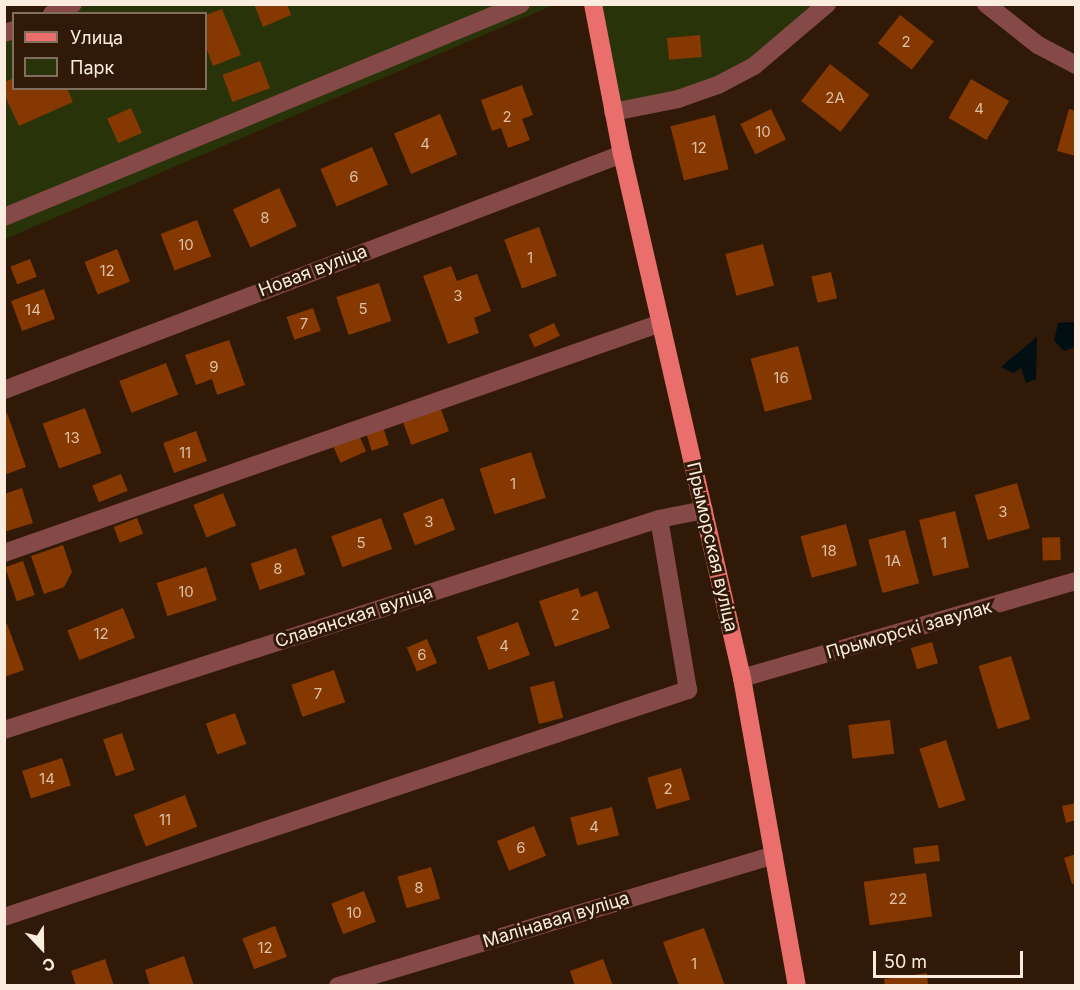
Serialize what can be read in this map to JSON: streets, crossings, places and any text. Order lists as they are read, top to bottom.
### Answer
{
  "streets": {
    "main road": ["Прыморская вуліца"],
    "street": [
      "Новая вуліца",
      "Славянская вуліца",
      "Прыморскі завулак",
      "Малінавая вуліца"
    ]
  },
  "crossings": [
    ["Новая вуліца", "Прыморская вуліца"],
    ["Прыморская вуліца", "Славянская вуліца"],
    ["Прыморская вуліца", "Прыморскі завулак"],
    ["Прыморская вуліца", "Малінавая вуліца"]
  ],
  "house_numbers": [
    "2",
    "2А",
    "4",
    "2",
    "10",
    "4",
    "12",
    "6",
    "8",
    "10",
    "1",
    "12",
    "3",
    "5",
    "14",
    "7",
    "9",
    "16",
    "13",
    "11",
    "1",
    "3",
    "3",
    "5",
    "1",
    "18",
    "1А",
    "8",
    "10",
    "2",
    "12",
    "4",
    "6",
    "7",
    "14",
    "2",
    "11",
    "4",
    "6",
    "8",
    "22",
    "10",
    "12",
    "1"
  ],
  "legend": ["Улица", "Парк"],
  "scale_bar": "50 m",
  "north": "bottom"
}
